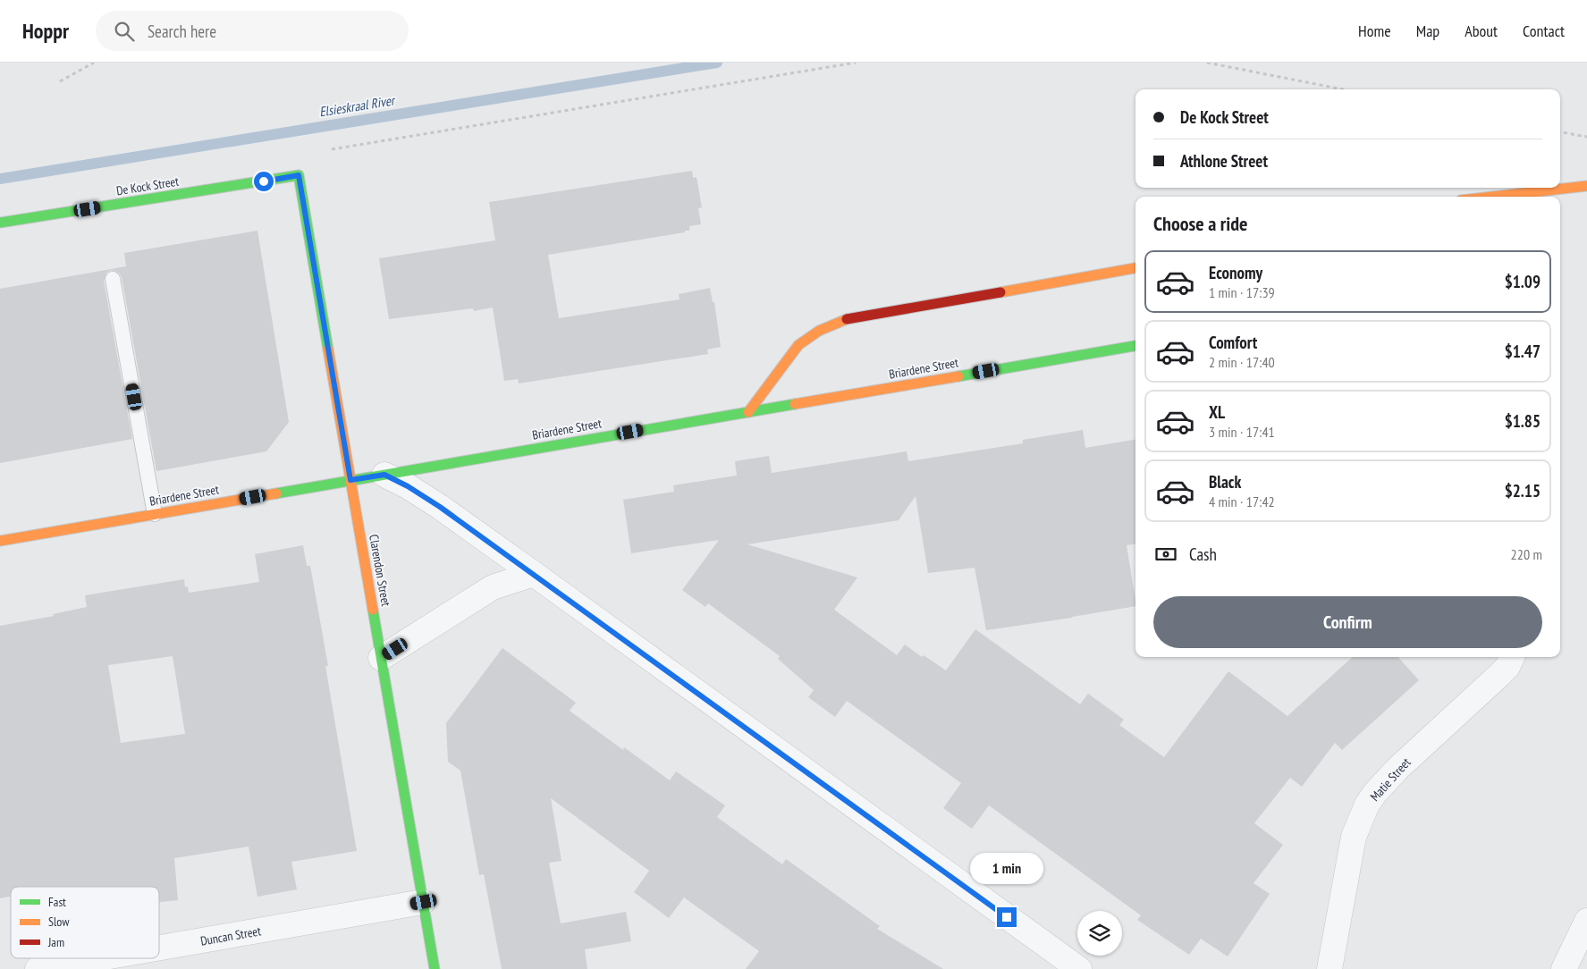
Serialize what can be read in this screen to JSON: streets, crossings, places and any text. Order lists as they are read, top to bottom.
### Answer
{
  "streets": {
    "street": [
      "De Kock Street",
      "Briardene Street",
      "Clarendon Street",
      "Matie Street",
      "Duncan Street"
    ]
  },
  "crossings": [
    ["De Kock Street", "Clarendon Street"],
    ["Briardene Street", "Clarendon Street"],
    ["Clarendon Street", "Duncan Street"]
  ],
  "water": ["Elsieskraal River"],
  "legend": ["Fast", "Slow", "Jam"],
  "page": {
    "header": "Hoppr",
    "search": "Search here",
    "nav": [
      "Home",
      "Map",
      "About",
      "Contact"
    ],
    "banner": ["De Kock Street", "Athlone Street"],
    "heading": "Choose a ride",
    "list": [
      {
        "name": "Economy",
        "note": "1 min · 17:39",
        "value": "$1.09"
      },
      {
        "name": "Comfort",
        "note": "2 min · 17:40",
        "value": "$1.47"
      },
      {
        "name": "XL",
        "note": "3 min · 17:41",
        "value": "$1.85"
      },
      {
        "name": "Black",
        "note": "4 min · 17:42",
        "value": "$2.15"
      }
    ],
    "pay": ["Cash", "220 m"],
    "buttons": "Confirm",
    "bubble": "1 min"
  }
}
